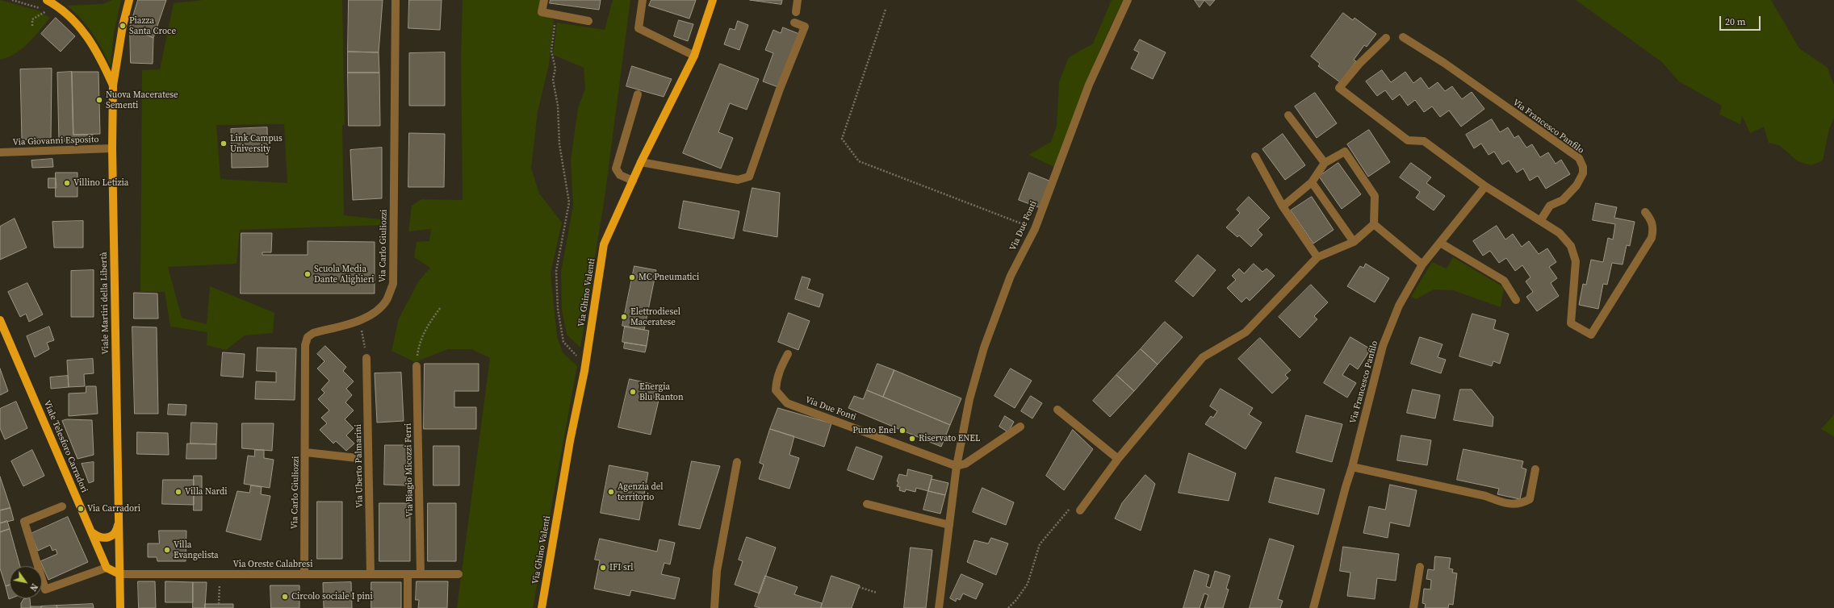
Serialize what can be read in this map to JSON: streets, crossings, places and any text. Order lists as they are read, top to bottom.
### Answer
{
  "streets": {
    "main road": ["Via Ghino Valenti", "Viale Martiri della Libertà", "Viale Telesforo Carradori"],
    "street": [
      "Via Francesco Panfilo",
      "Via Giovanni Esposito",
      "Via Due Fonti",
      "Via Carlo Giuliozzi",
      "Via Uberto Palmarini",
      "Via Biagio Micozzi Ferri",
      "Via Oreste Calabresi"
    ]
  },
  "crossings": [
    ["Via Giovanni Esposito", "Viale Martiri della Libertà"],
    ["Via Carlo Giuliozzi", "Via Oreste Calabresi"],
    ["Viale Martiri della Libertà", "Via Oreste Calabresi"],
    ["Via Uberto Palmarini", "Via Oreste Calabresi"],
    ["Via Biagio Micozzi Ferri", "Via Oreste Calabresi"]
  ],
  "places": [
    "Piazza Santa Croce",
    "Nuova Maceratese Sementi",
    "Link Campus University",
    "Villino Letizia",
    "Scuola Media Dante Alighieri",
    "MC Pneumatici",
    "Elettrodiesel Maceratese",
    "Energia Blu Ranton",
    "Punto Enel",
    "Riservato ENEL",
    "Villa Nardi",
    "Agenzia del territorio",
    "Via Carradori",
    "Villa Evangelista",
    "IFI srl",
    "Circolo sociale I pini"
  ],
  "scale_bar": "20 m",
  "north": "bottom right"
}
